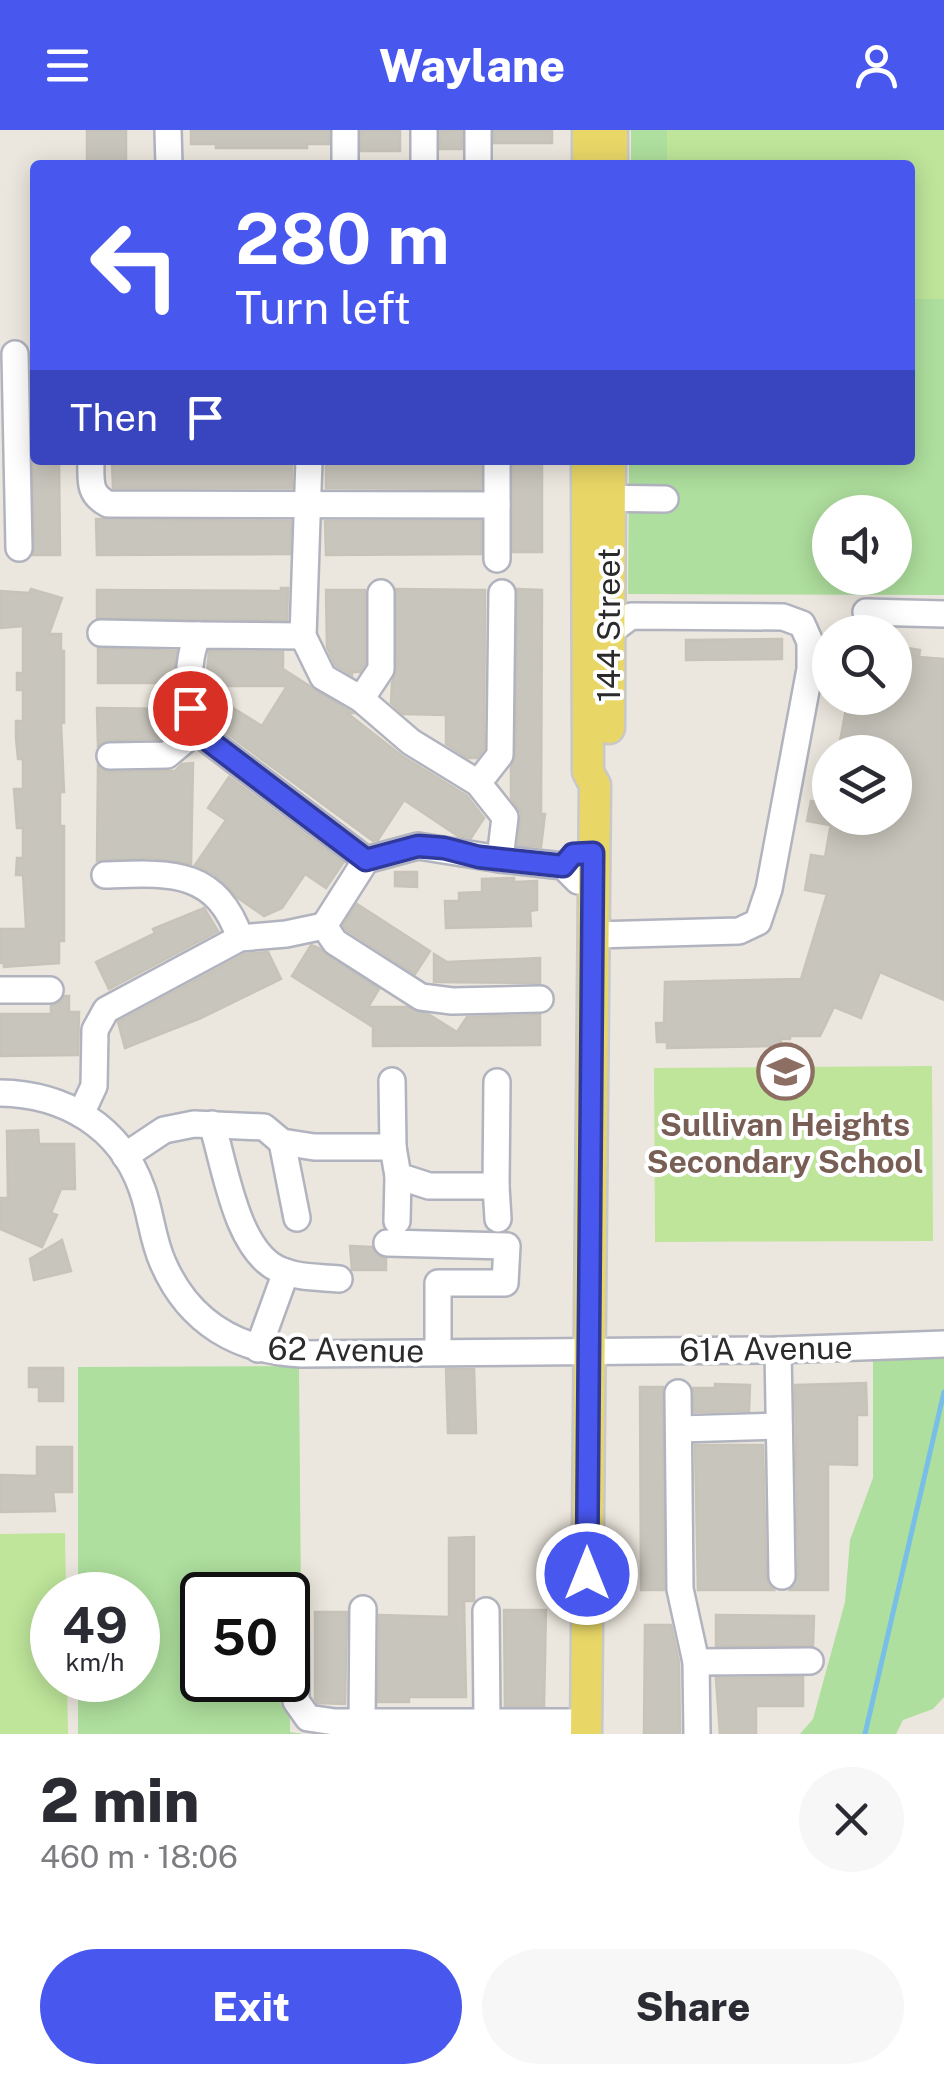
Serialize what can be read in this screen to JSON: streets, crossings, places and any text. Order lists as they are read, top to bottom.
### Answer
{
  "streets": {
    "main road": ["144 Street"],
    "street": ["61A Avenue", "62 Avenue"]
  },
  "crossings": [
    ["144 Street", "61A Avenue"],
    ["144 Street", "62 Avenue"],
    ["61A Avenue", "62 Avenue"]
  ],
  "places": {
    "school or university": ["Sullivan Heights Secondary School"]
  },
  "page": {
    "header": "Waylane",
    "turn": ["280 m", "Turn left"],
    "then": "Then",
    "speed": "49 km/h",
    "limit": "50",
    "heading": ["2 min", "460 m · 18:06"],
    "buttons": ["Exit", "Share"]
  }
}
